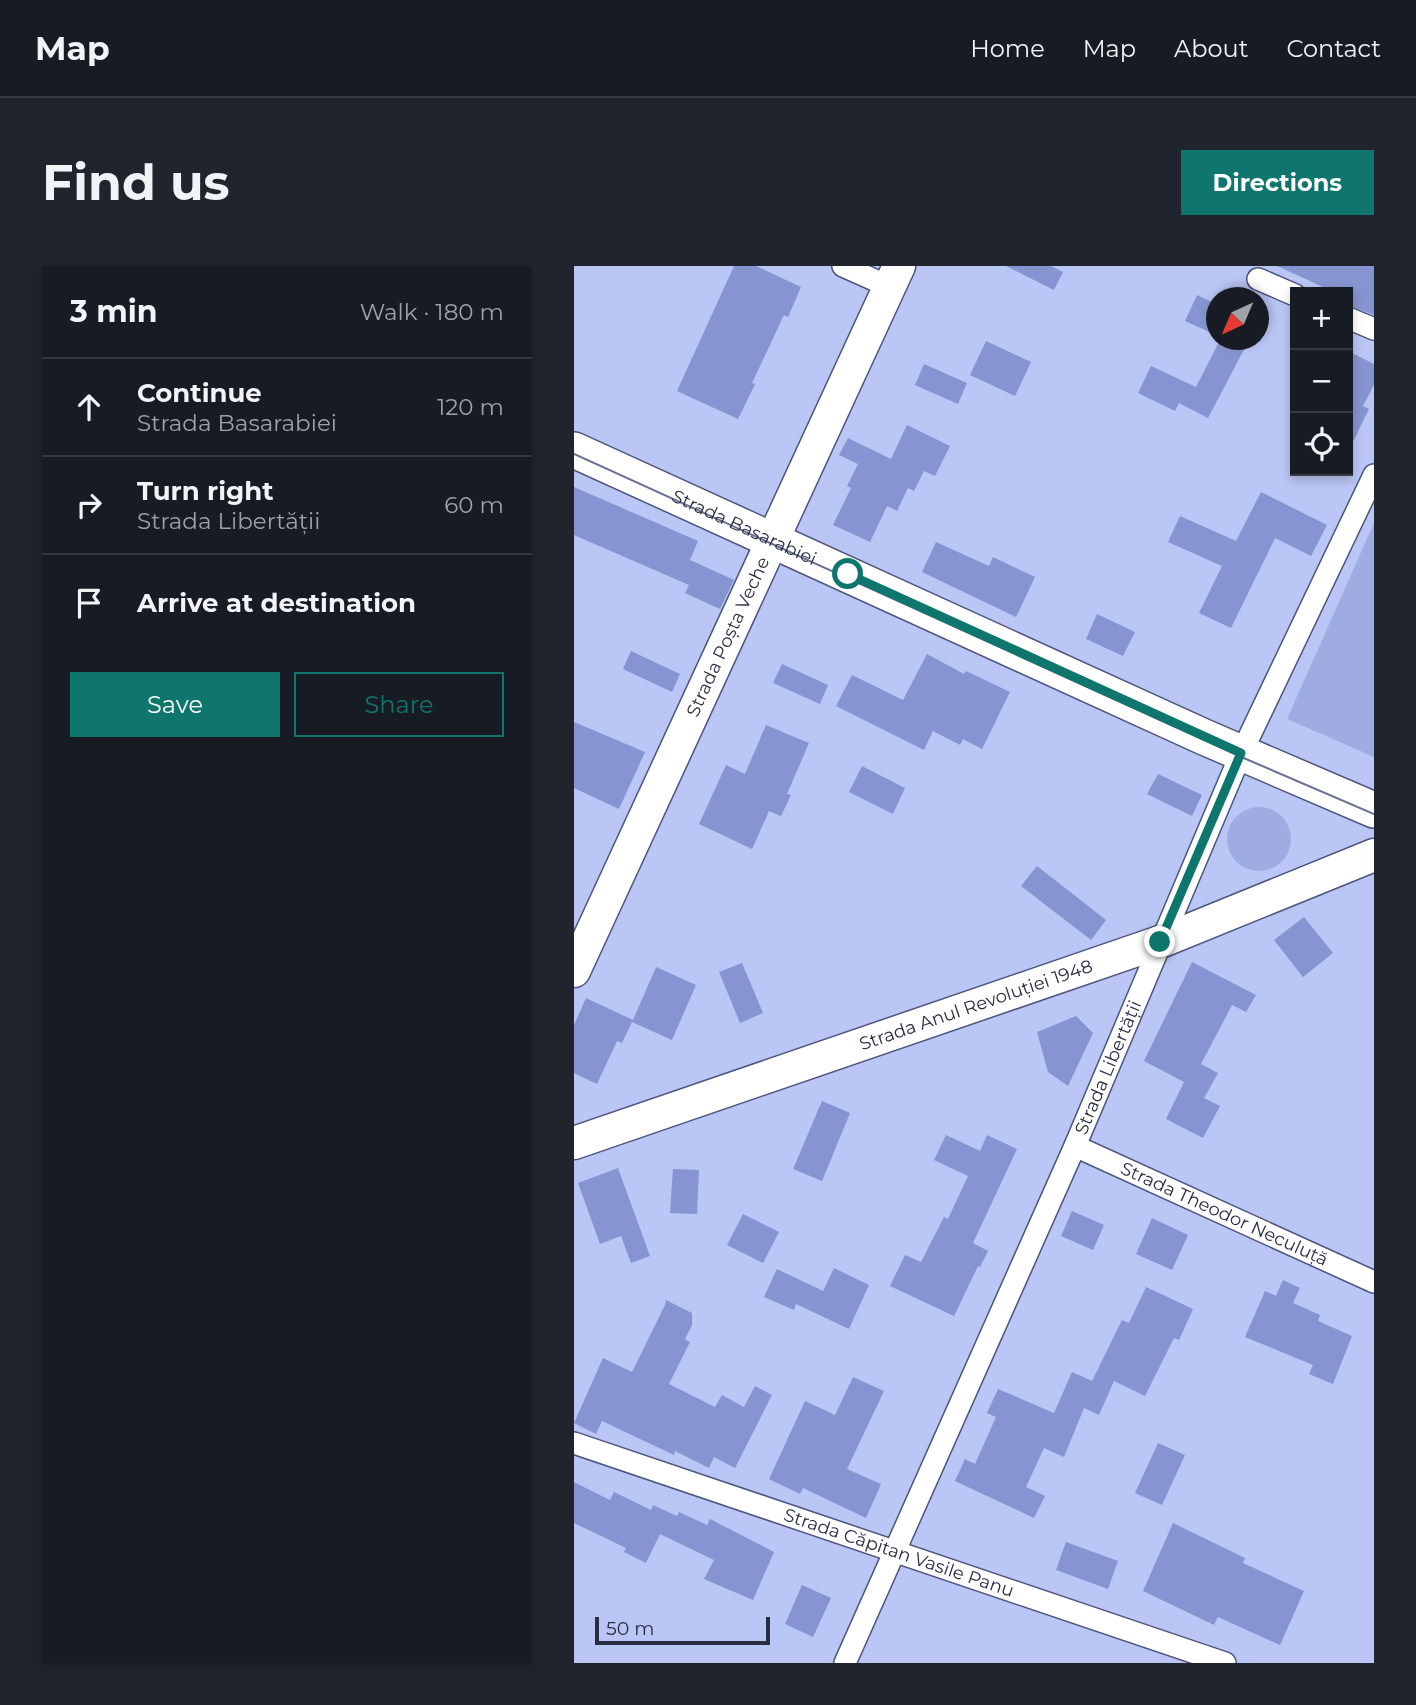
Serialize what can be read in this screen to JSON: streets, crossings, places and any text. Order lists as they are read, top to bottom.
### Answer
{
  "streets": {
    "main road": ["Strada Basarabiei"],
    "street": [
      "Strada Poșta Veche",
      "Strada Anul Revoluției 1948",
      "Strada Libertății",
      "Strada Theodor Neculuță",
      "Strada Căpitan Vasile Panu"
    ]
  },
  "crossings": [
    ["Strada Basarabiei", "Strada Poșta Veche"],
    ["Strada Basarabiei", "Strada Libertății"],
    ["Strada Anul Revoluției 1948", "Strada Libertății"],
    ["Strada Libertății", "Strada Theodor Neculuță"],
    ["Strada Libertății", "Strada Căpitan Vasile Panu"]
  ],
  "scale_bar": "50 m",
  "north": "bottom left",
  "page": {
    "header": "Map",
    "nav": [
      "Home",
      "Map",
      "About",
      "Contact"
    ],
    "buttons": [
      "Directions",
      ["Save", "Share"]
    ],
    "title": "Find us",
    "heading": ["3 min", "Walk · 180 m"],
    "map_buttons": ["+", "−"],
    "list": [
      ["Continue", "Strada Basarabiei", "120 m"],
      ["Turn right", "Strada Libertății", "60 m"],
      "Arrive at destination"
    ],
    "scale": "50 m"
  }
}
